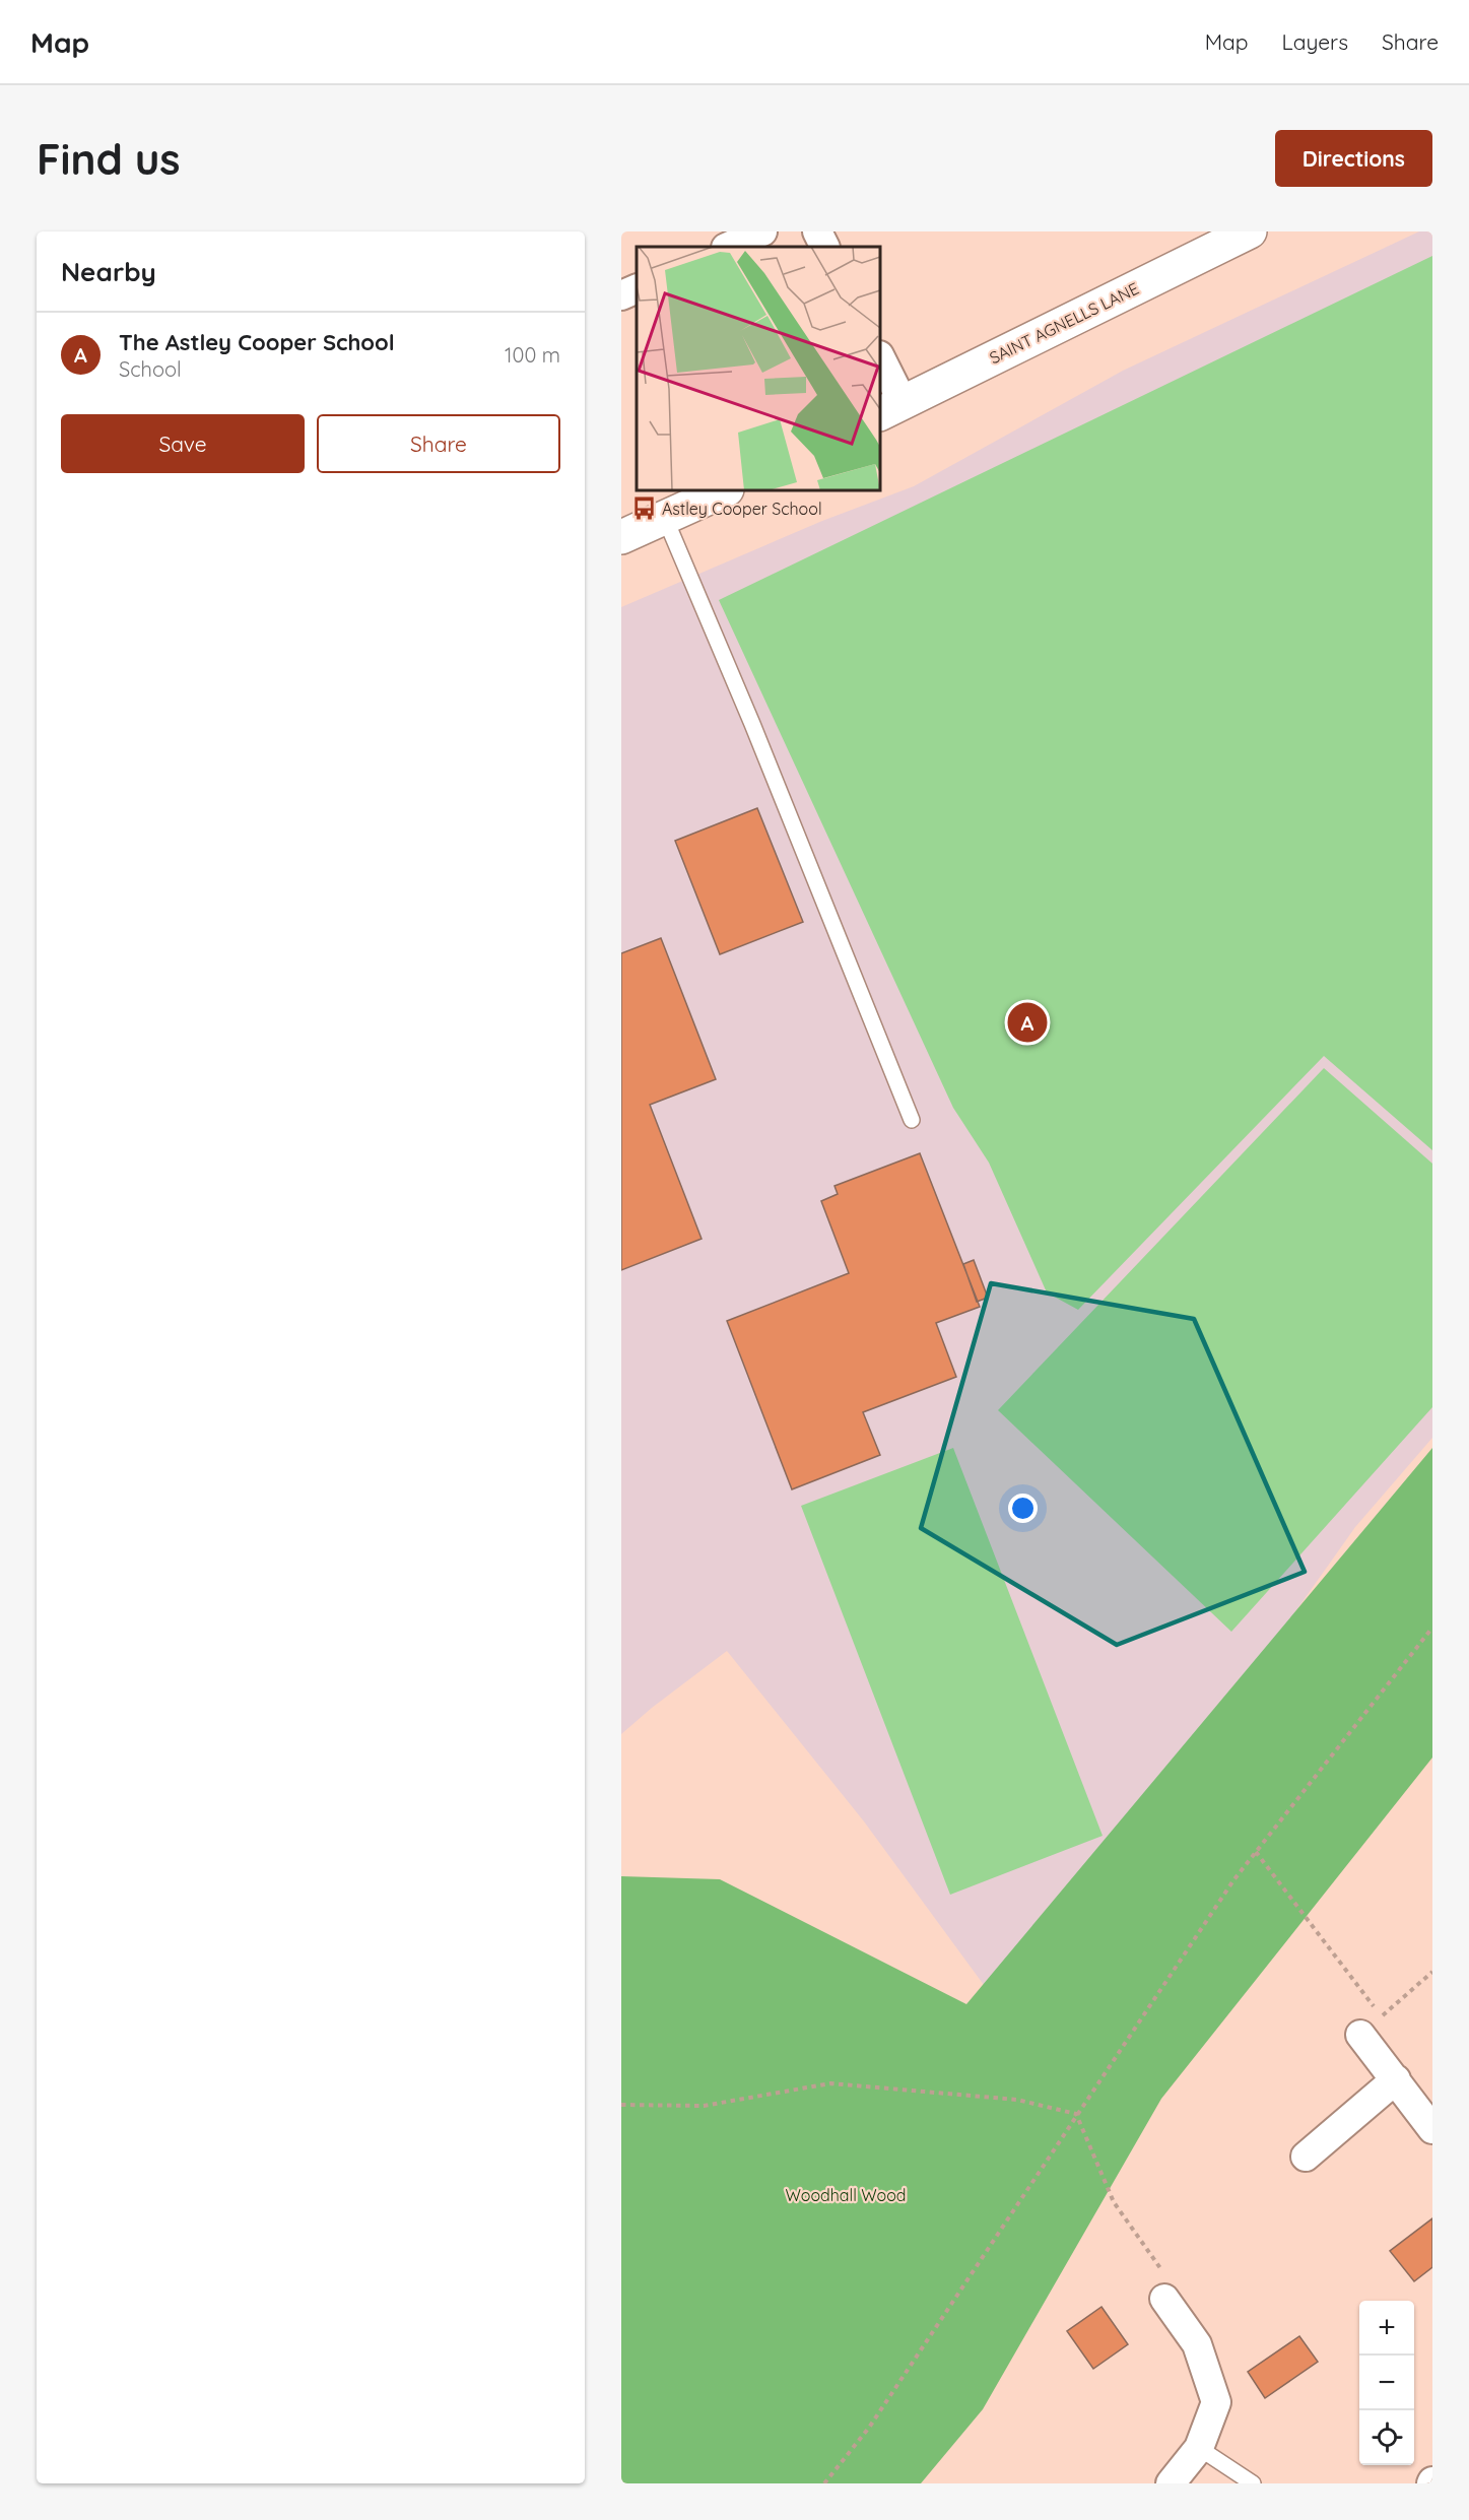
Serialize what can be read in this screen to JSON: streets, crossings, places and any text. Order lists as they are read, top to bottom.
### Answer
{
  "streets": {
    "street": ["SAINT AGNELLS LANE"]
  },
  "parks": ["Woodhall Wood"],
  "places": {
    "bus stop": ["Astley Cooper School"]
  },
  "page": {
    "header": "Map",
    "nav": ["Map", "Layers", "Share"],
    "buttons": [
      "Directions",
      ["Save", "Share"]
    ],
    "title": "Find us",
    "heading": "Nearby",
    "list": [
      {
        "mark": "A",
        "name": "The Astley Cooper School",
        "note": "School",
        "value": "100 m"
      }
    ],
    "pins": "A",
    "map_buttons": ["+", "−"]
  }
}
